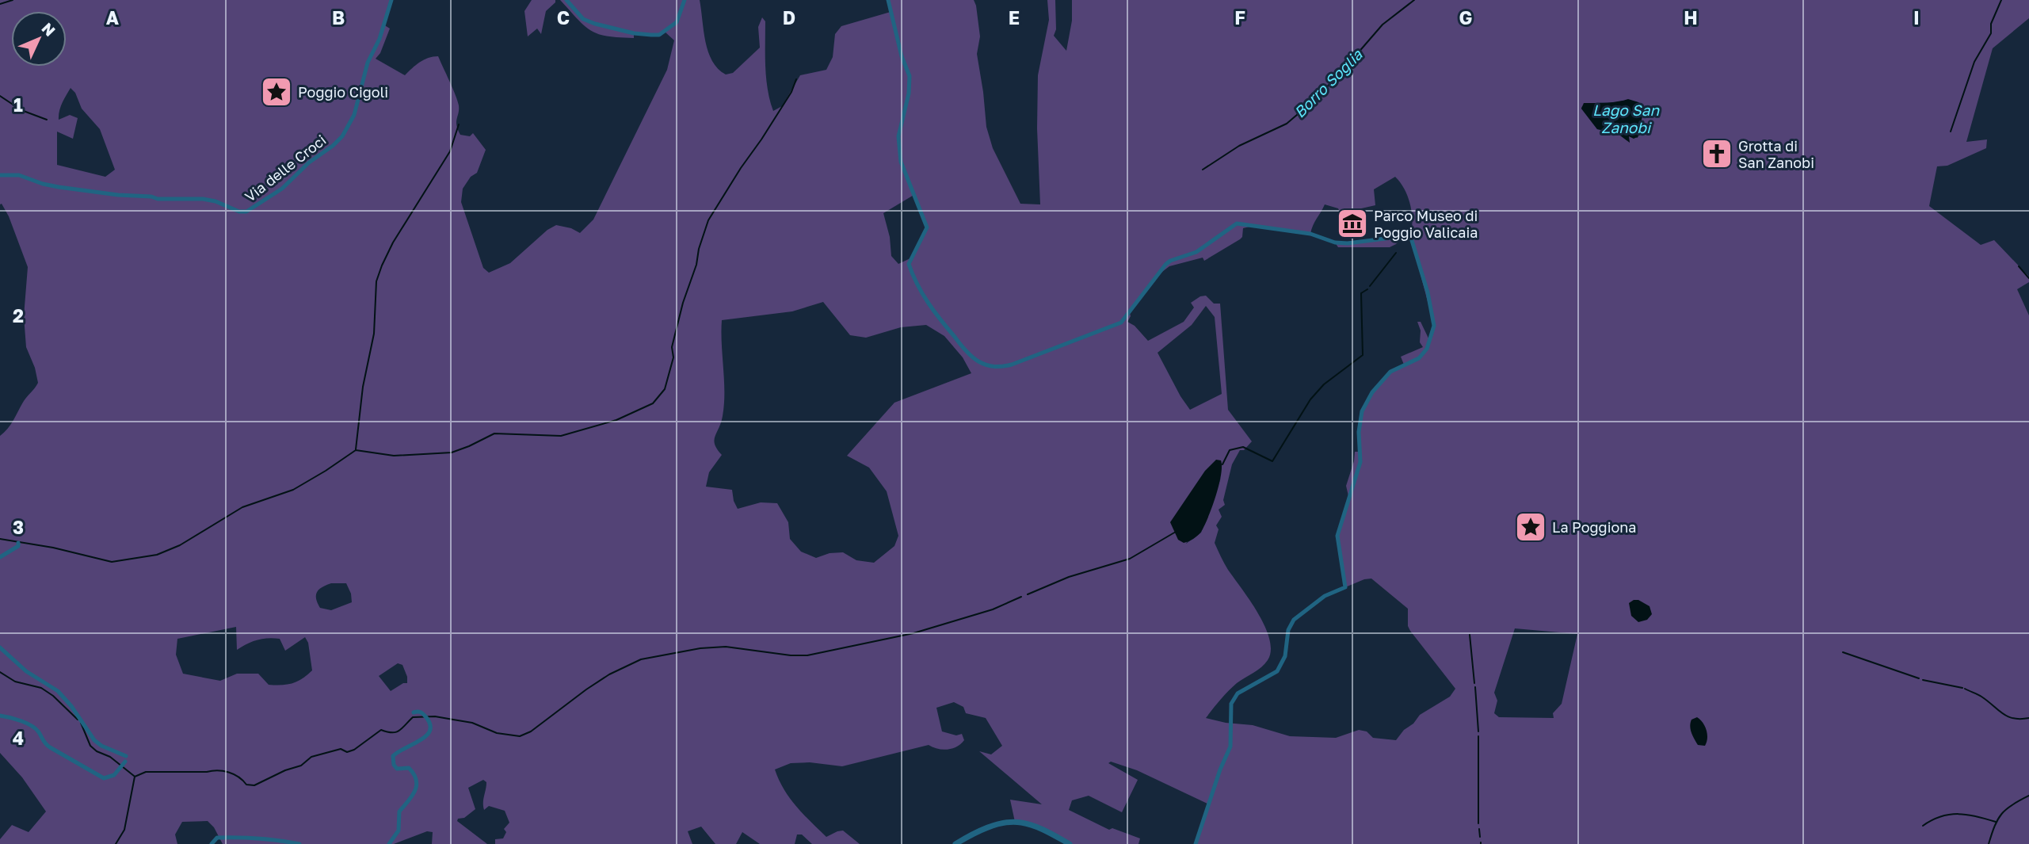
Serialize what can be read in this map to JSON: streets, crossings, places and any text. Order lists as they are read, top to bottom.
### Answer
{
  "streets": {
    "street": ["Via delle Croci"]
  },
  "water": ["Borro Soglia", "Lago San Zanobi"],
  "places": {
    "place": ["Poggio Cigoli", "La Poggiona"],
    "church": ["Grotta di San Zanobi"],
    "museum": ["Parco Museo di Poggio Valicaia"]
  },
  "north": "top right",
  "grid": {
    "columns": [
      "A",
      "B",
      "C",
      "D",
      "E",
      "F",
      "G",
      "H",
      "I"
    ],
    "rows": [
      "1",
      "2",
      "3",
      "4"
    ]
  }
}
